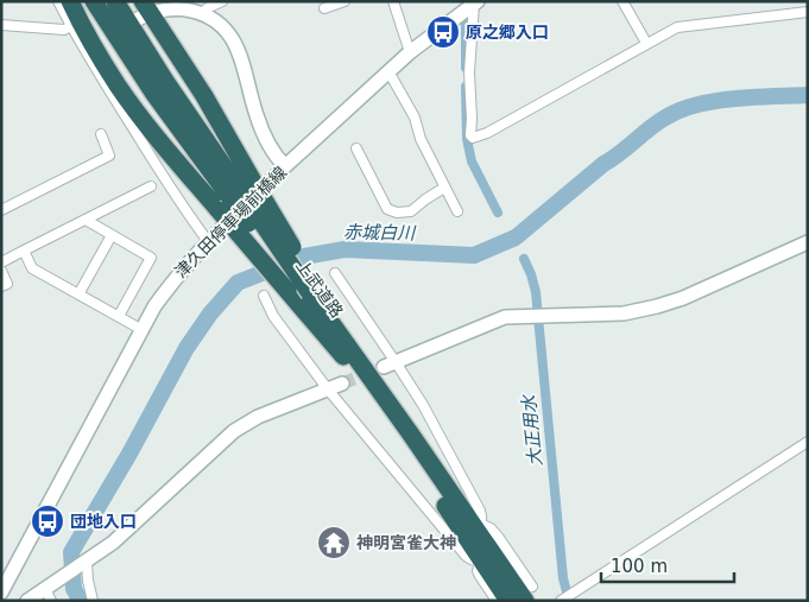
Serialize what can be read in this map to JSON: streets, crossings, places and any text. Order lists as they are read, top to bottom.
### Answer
{
  "streets": {
    "highway": ["上武道路"],
    "street": ["津久田停車場前橋線"]
  },
  "water": ["赤城白川", "大正用水"],
  "places": {
    "bus stop": ["原之郷入口", "団地入口"],
    "temple": ["神明宮雀大神"]
  },
  "scale_bar": "100 m"
}
